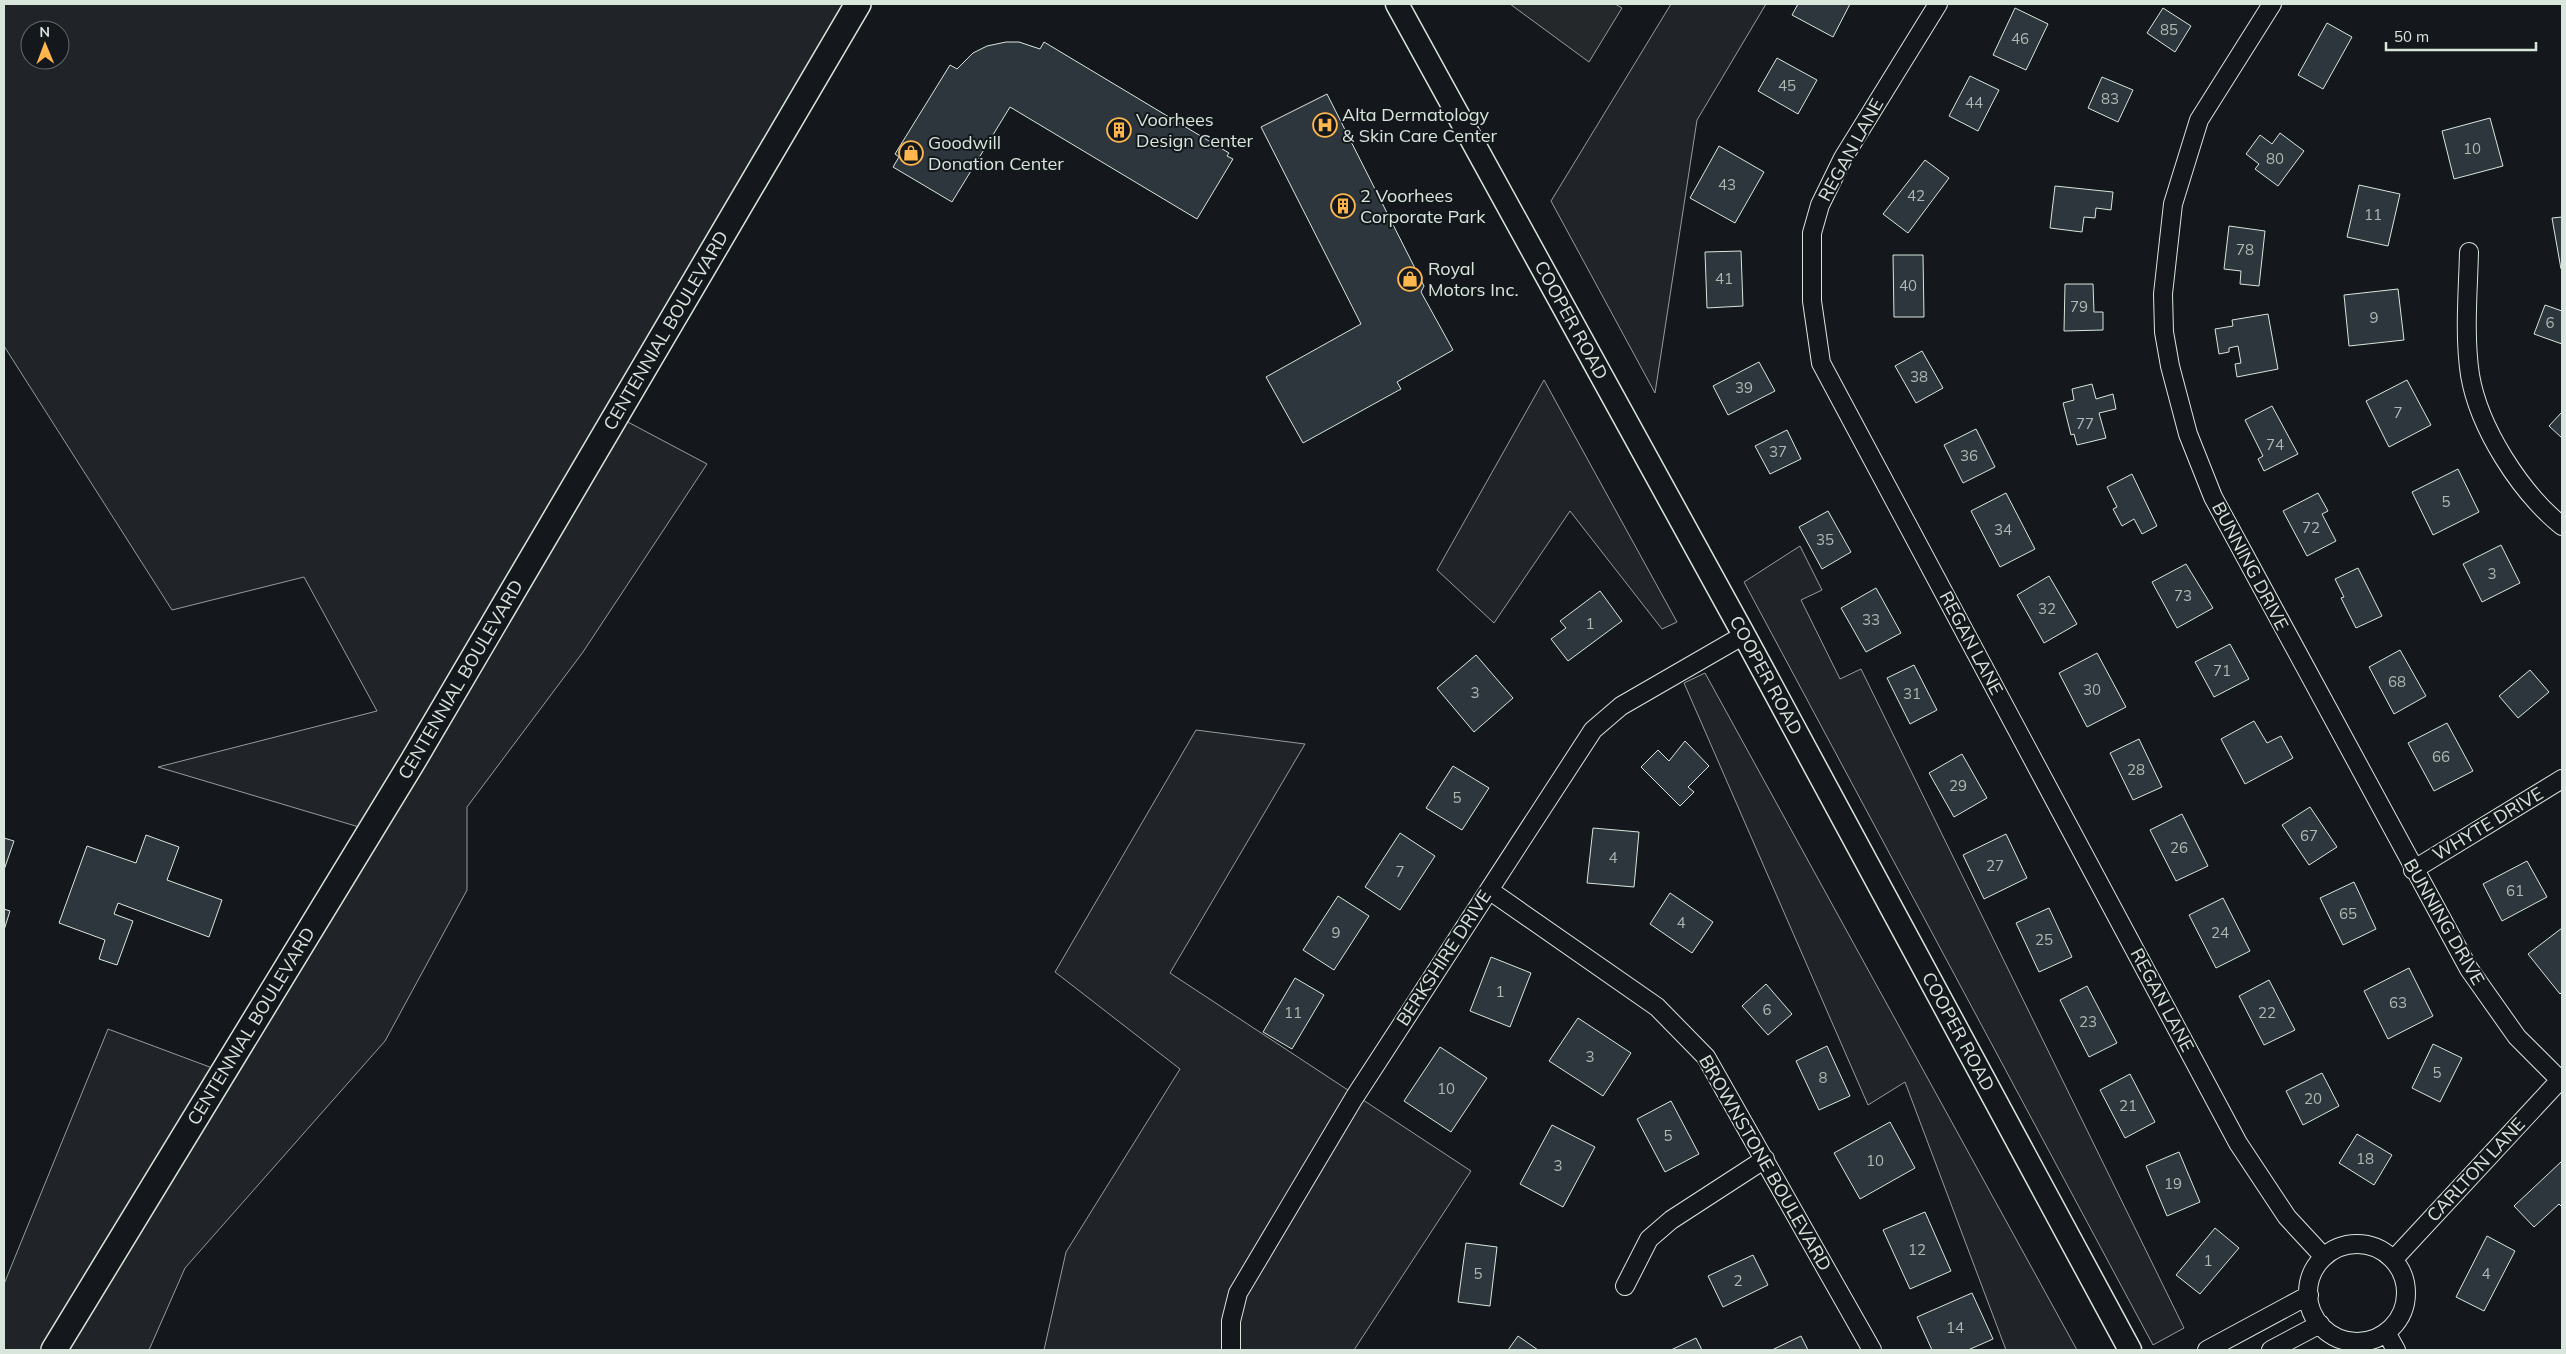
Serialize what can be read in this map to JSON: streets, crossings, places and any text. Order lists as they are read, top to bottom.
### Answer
{
  "streets": {
    "main road": ["CENTENNIAL BOULEVARD"],
    "street": [
      "REGAN LANE",
      "COOPER ROAD",
      "BUNNING DRIVE",
      "WHYTE DRIVE",
      "BERKSHIRE DRIVE",
      "BROWNSTONE BOULEVARD",
      "CARLTON LANE"
    ]
  },
  "crossings": [
    ["REGAN LANE", "CARLTON LANE"],
    ["COOPER ROAD", "BERKSHIRE DRIVE"],
    ["BUNNING DRIVE", "WHYTE DRIVE"],
    ["BUNNING DRIVE", "CARLTON LANE"],
    ["BERKSHIRE DRIVE", "BROWNSTONE BOULEVARD"]
  ],
  "places": {
    "hospital": ["Alta Dermatology & Skin Care Center"],
    "building": ["Voorhees Design Center", "2 Voorhees Corporate Park"],
    "shop": ["Goodwill Donation Center", "Royal Motors Inc."]
  },
  "house_numbers": [
    "85",
    "46",
    "45",
    "83",
    "44",
    "10",
    "80",
    "43",
    "42",
    "11",
    "78",
    "41",
    "40",
    "79",
    "9",
    "6",
    "38",
    "39",
    "7",
    "77",
    "74",
    "37",
    "36",
    "5",
    "72",
    "34",
    "35",
    "3",
    "73",
    "32",
    "33",
    "1",
    "71",
    "68",
    "30",
    "3",
    "31",
    "66",
    "28",
    "29",
    "5",
    "67",
    "26",
    "4",
    "27",
    "7",
    "61",
    "65",
    "4",
    "9",
    "24",
    "25",
    "1",
    "63",
    "6",
    "11",
    "22",
    "23",
    "3",
    "5",
    "8",
    "10",
    "20",
    "21",
    "5",
    "18",
    "10",
    "3",
    "19",
    "12",
    "1",
    "5",
    "4",
    "2",
    "14"
  ],
  "scale_bar": "50 m",
  "north": "top"
}
